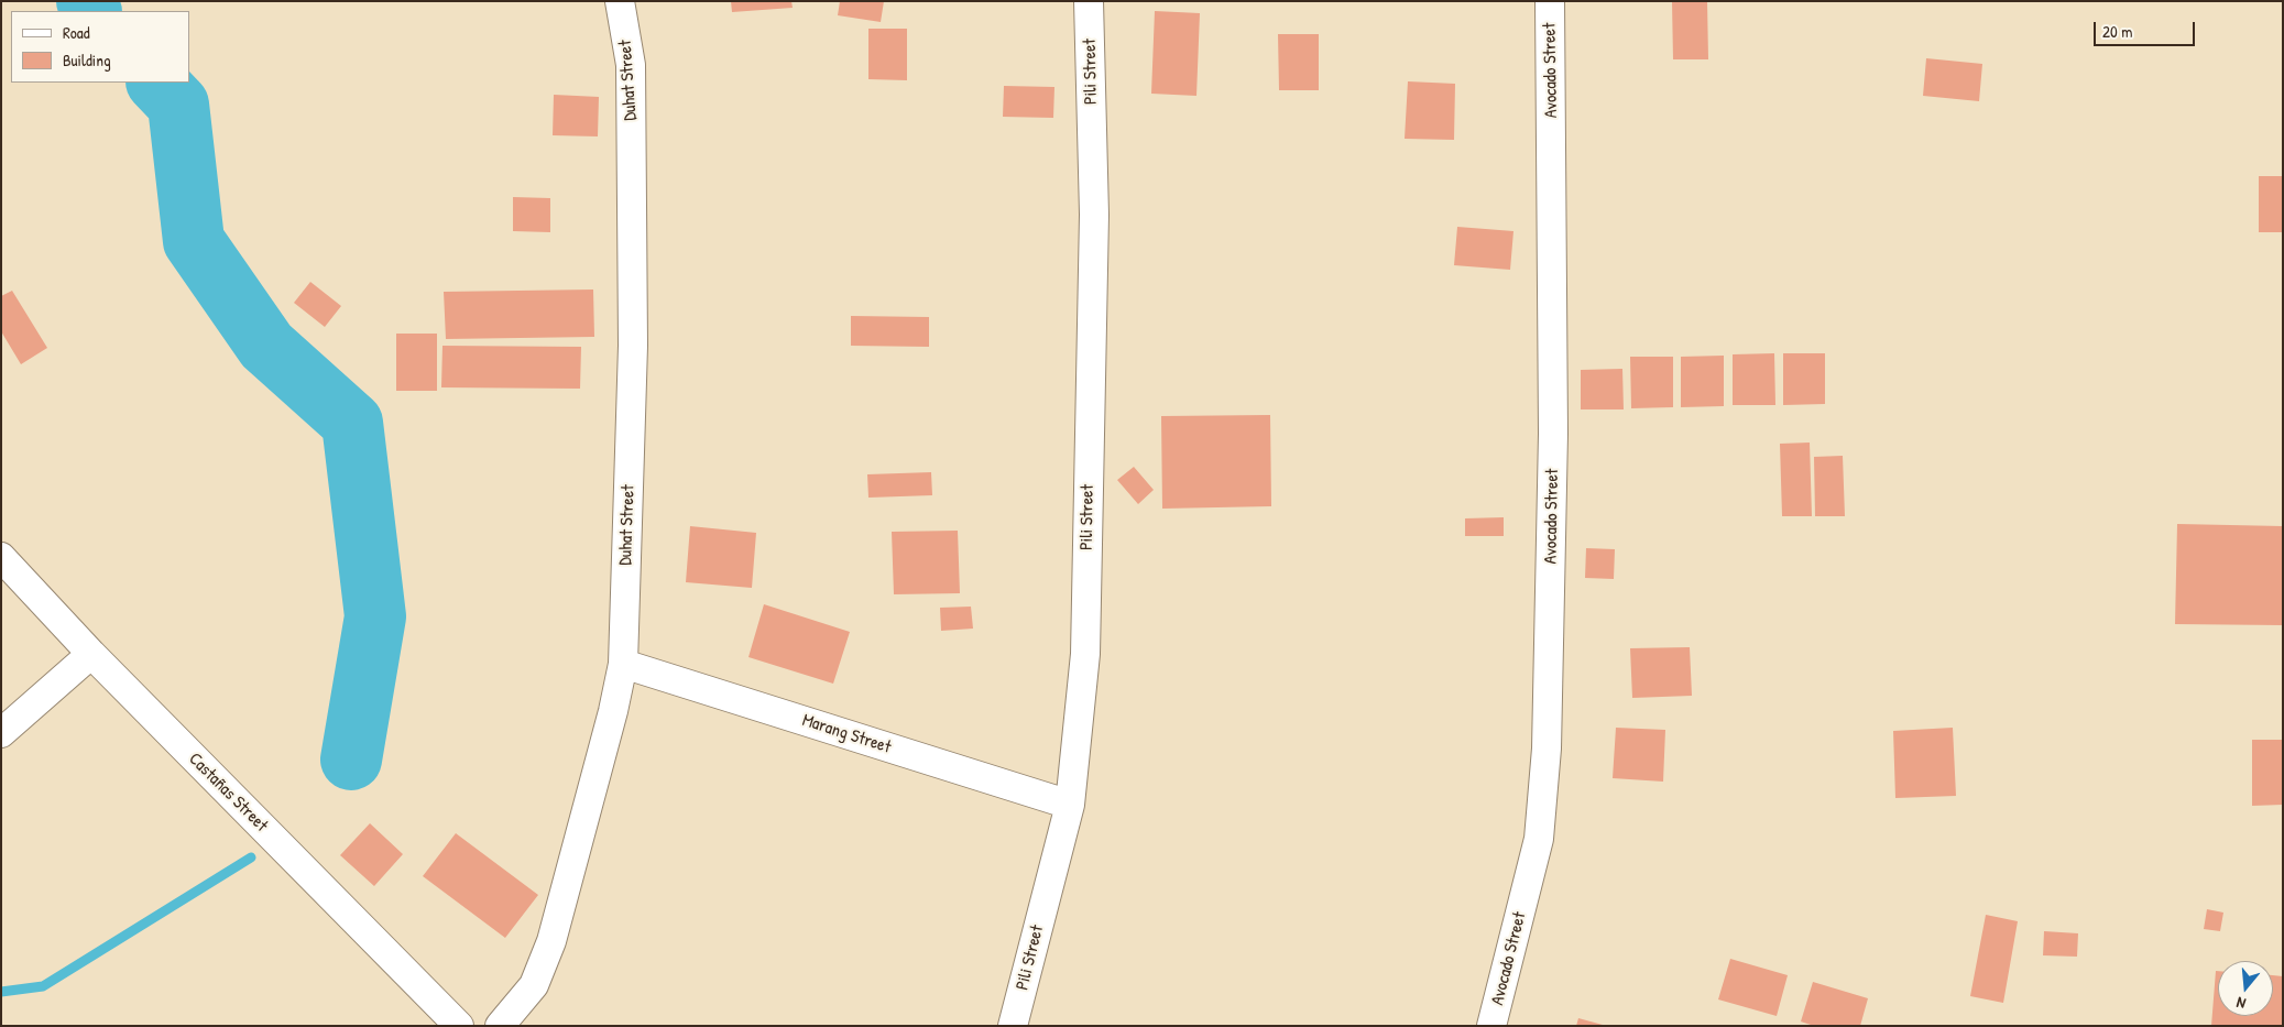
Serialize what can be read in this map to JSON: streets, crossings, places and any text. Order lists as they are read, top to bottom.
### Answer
{
  "streets": {
    "street": [
      "Avocado Street",
      "Pili Street",
      "Duhat Street",
      "Marang Street",
      "Castañas Street"
    ]
  },
  "crossings": [
    ["Pili Street", "Marang Street"],
    ["Duhat Street", "Marang Street"]
  ],
  "legend": ["Road", "Building"],
  "scale_bar": "20 m",
  "north": "bottom"
}
